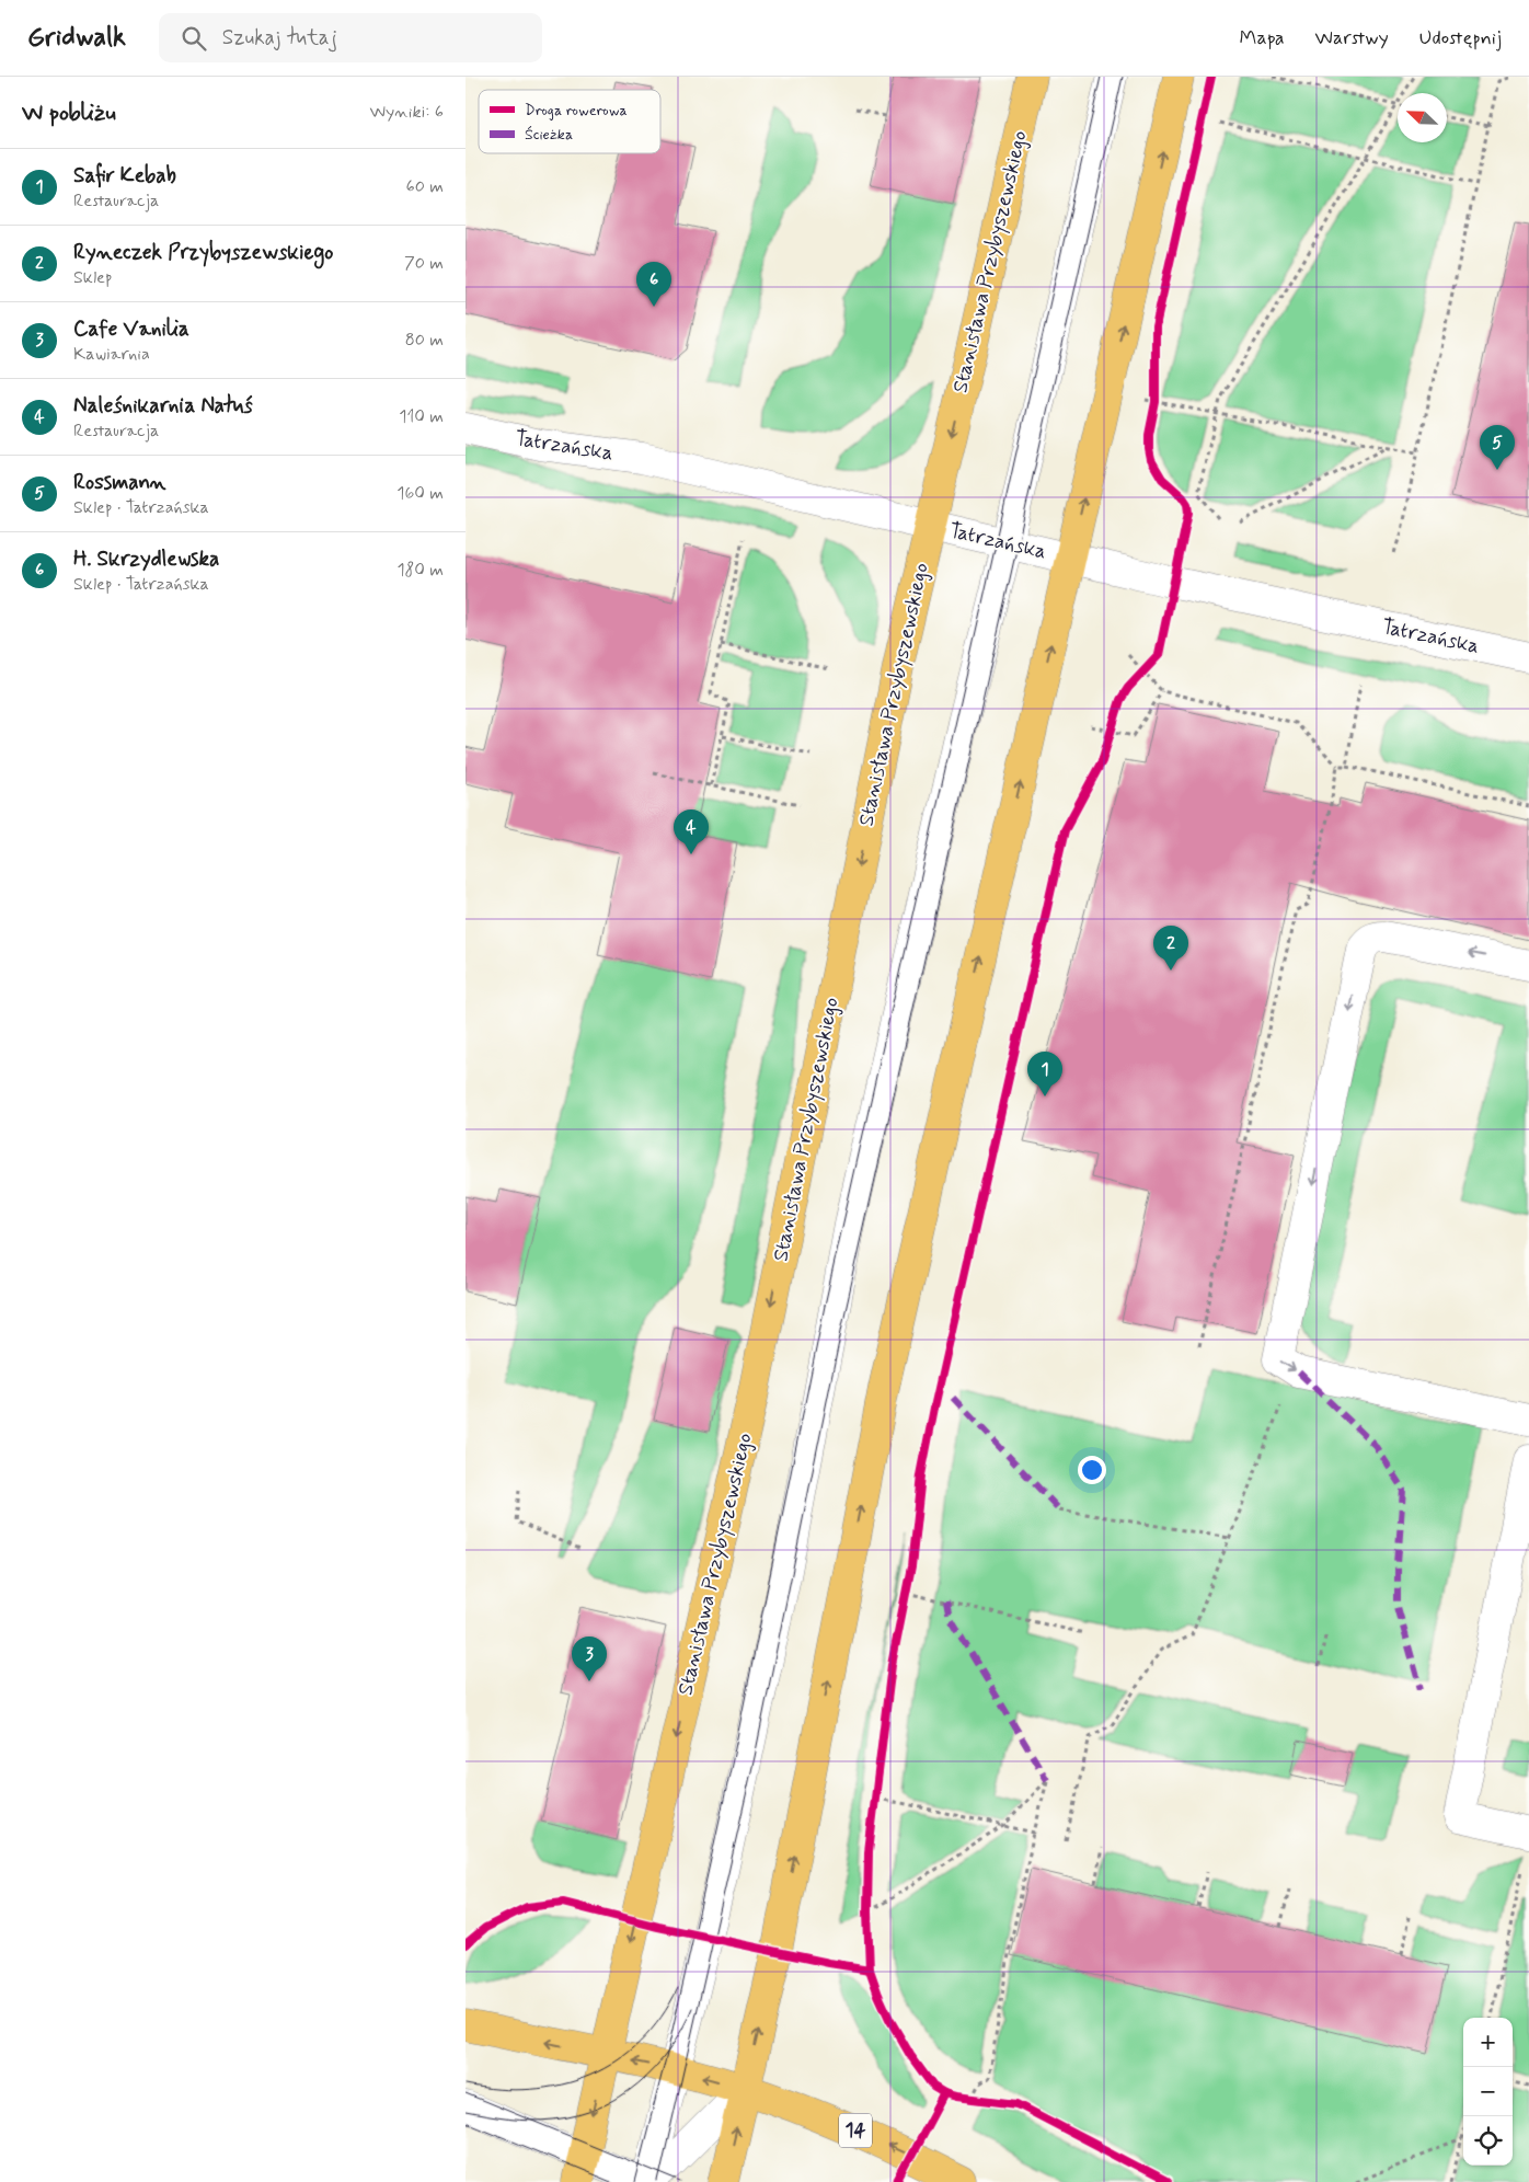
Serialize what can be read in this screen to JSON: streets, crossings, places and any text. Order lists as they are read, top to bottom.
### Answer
{
  "streets": {
    "main road": ["Stanisława Przybyszewskiego", "14"],
    "street": ["Tatrzańska"]
  },
  "crossings": [
    ["Stanisława Przybyszewskiego", "Tatrzańska"],
    ["Stanisława Przybyszewskiego", "14"]
  ],
  "legend": ["Droga rowerowa", "Ścieżka"],
  "north": "top left",
  "page": {
    "header": "Gridwalk",
    "search": "Szukaj tutaj",
    "nav": ["Mapa", "Warstwy", "Udostępnij"],
    "heading": ["W pobliżu", "Wyniki: 6"],
    "list": [
      {
        "mark": "1",
        "name": "Safir Kebab",
        "note": "Restauracja",
        "value": "60 m"
      },
      {
        "mark": "2",
        "name": "Ryneczek Przybyszewskiego",
        "note": "Sklep",
        "value": "70 m"
      },
      {
        "mark": "3",
        "name": "Cafe Vanilia",
        "note": "Kawiarnia",
        "value": "80 m"
      },
      {
        "mark": "4",
        "name": "Naleśnikarnia Natuś",
        "note": "Restauracja",
        "value": "110 m"
      },
      {
        "mark": "5",
        "name": "Rossmann",
        "note": "Sklep · Tatrzańska",
        "value": "160 m"
      },
      {
        "mark": "6",
        "name": "H. Skrzydlewska",
        "note": "Sklep · Tatrzańska",
        "value": "180 m"
      }
    ],
    "pins": [
      "6",
      "5",
      "4",
      "2",
      "1",
      "3"
    ],
    "map_buttons": ["+", "−"]
  }
}
